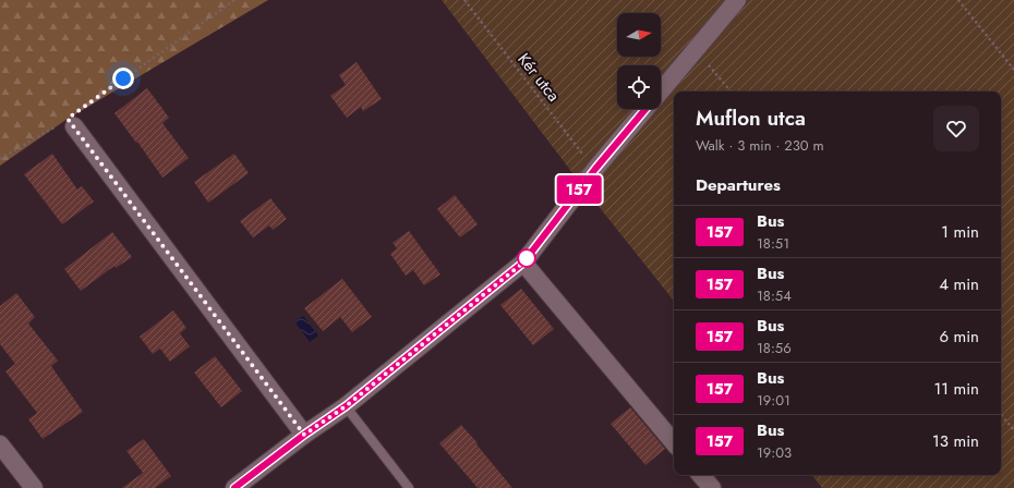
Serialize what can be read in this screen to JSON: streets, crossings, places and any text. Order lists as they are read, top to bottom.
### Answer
{
  "streets": {
    "path": ["Kér utca"]
  },
  "lines": ["bus line 157"],
  "north": "right",
  "page": {
    "on_map": "157",
    "heading": [
      ["Muflon utca", "Walk · 3 min · 230 m"],
      "Departures"
    ],
    "list": [
      {
        "mark": "157",
        "name": "Bus",
        "note": "18:51",
        "value": "1 min"
      },
      {
        "mark": "157",
        "name": "Bus",
        "note": "18:54",
        "value": "4 min"
      },
      {
        "mark": "157",
        "name": "Bus",
        "note": "18:56",
        "value": "6 min"
      },
      {
        "mark": "157",
        "name": "Bus",
        "note": "19:01",
        "value": "11 min"
      },
      {
        "mark": "157",
        "name": "Bus",
        "note": "19:03",
        "value": "13 min"
      }
    ]
  }
}
